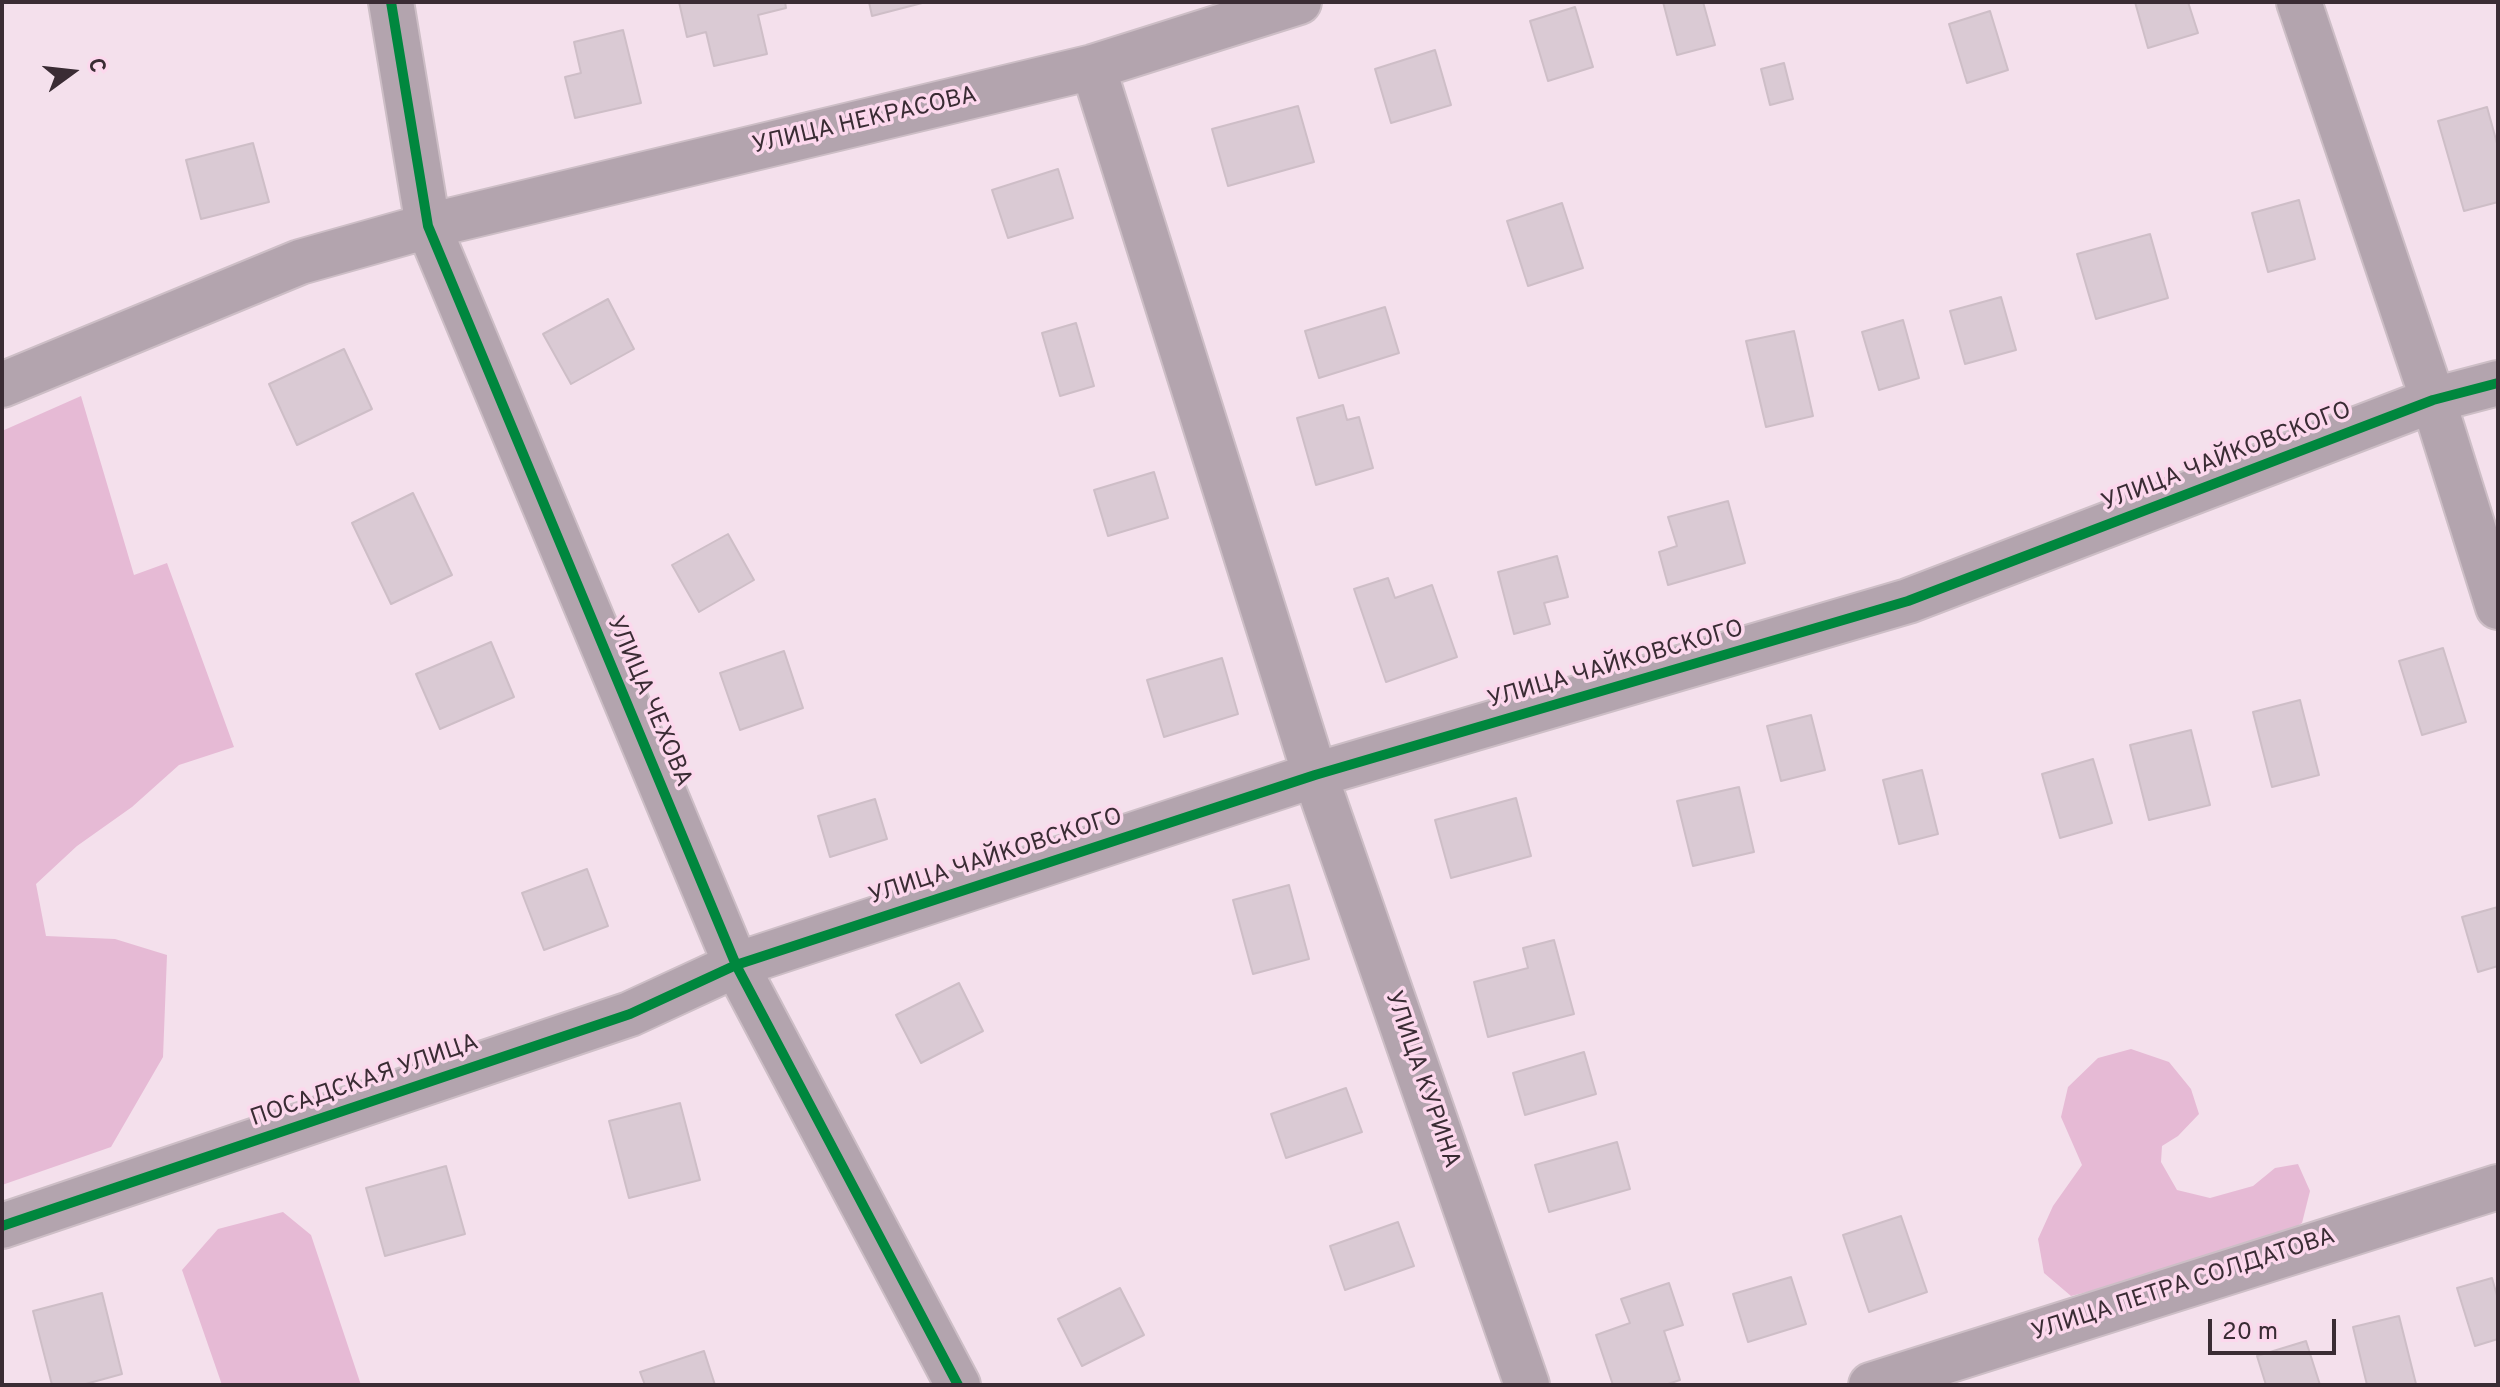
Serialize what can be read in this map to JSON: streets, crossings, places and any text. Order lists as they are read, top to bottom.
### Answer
{
  "streets": {
    "street": [
      "УЛИЦА НЕКРАСОВА",
      "УЛИЦА ЧАЙКОВСКОГО",
      "УЛИЦА ЧЕХОВА",
      "УЛИЦА КУРИНА",
      "ПОСАДСКАЯ УЛИЦА",
      "УЛИЦА ПЕТРА СОЛДАТОВА"
    ]
  },
  "crossings": [
    ["УЛИЦА НЕКРАСОВА", "УЛИЦА ЧЕХОВА"],
    ["УЛИЦА НЕКРАСОВА", "УЛИЦА КУРИНА"],
    ["УЛИЦА ЧАЙКОВСКОГО", "УЛИЦА ЧЕХОВА"],
    ["УЛИЦА ЧАЙКОВСКОГО", "УЛИЦА КУРИНА"],
    ["УЛИЦА ЧАЙКОВСКОГО", "ПОСАДСКАЯ УЛИЦА"],
    ["УЛИЦА ЧЕХОВА", "ПОСАДСКАЯ УЛИЦА"]
  ],
  "scale_bar": "20 m",
  "north": "right"
}
